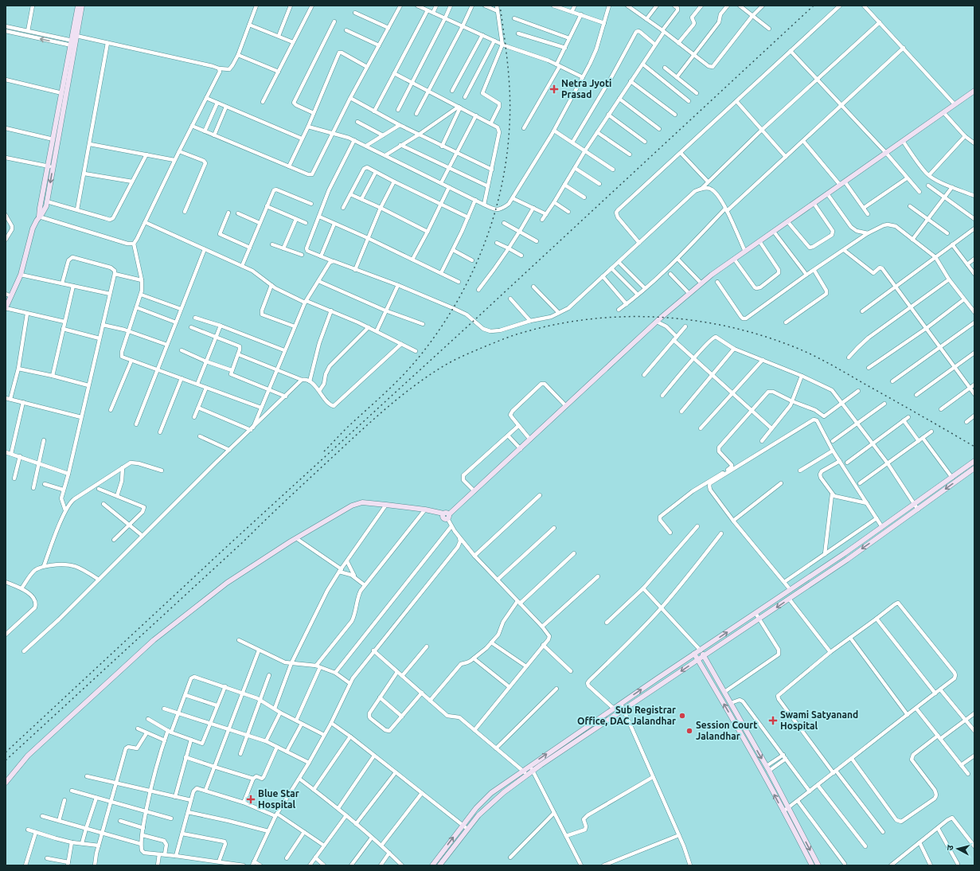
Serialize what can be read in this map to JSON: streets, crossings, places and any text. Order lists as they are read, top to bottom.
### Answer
{
  "places": {
    "health": ["Netra Jyoti Prasad", "Swami Satyanand Hospital", "Blue Star Hospital"],
    "other": ["Sub Registrar Office, DAC Jalandhar", "Session Court Jalandhar"]
  },
  "north": "left"
}
